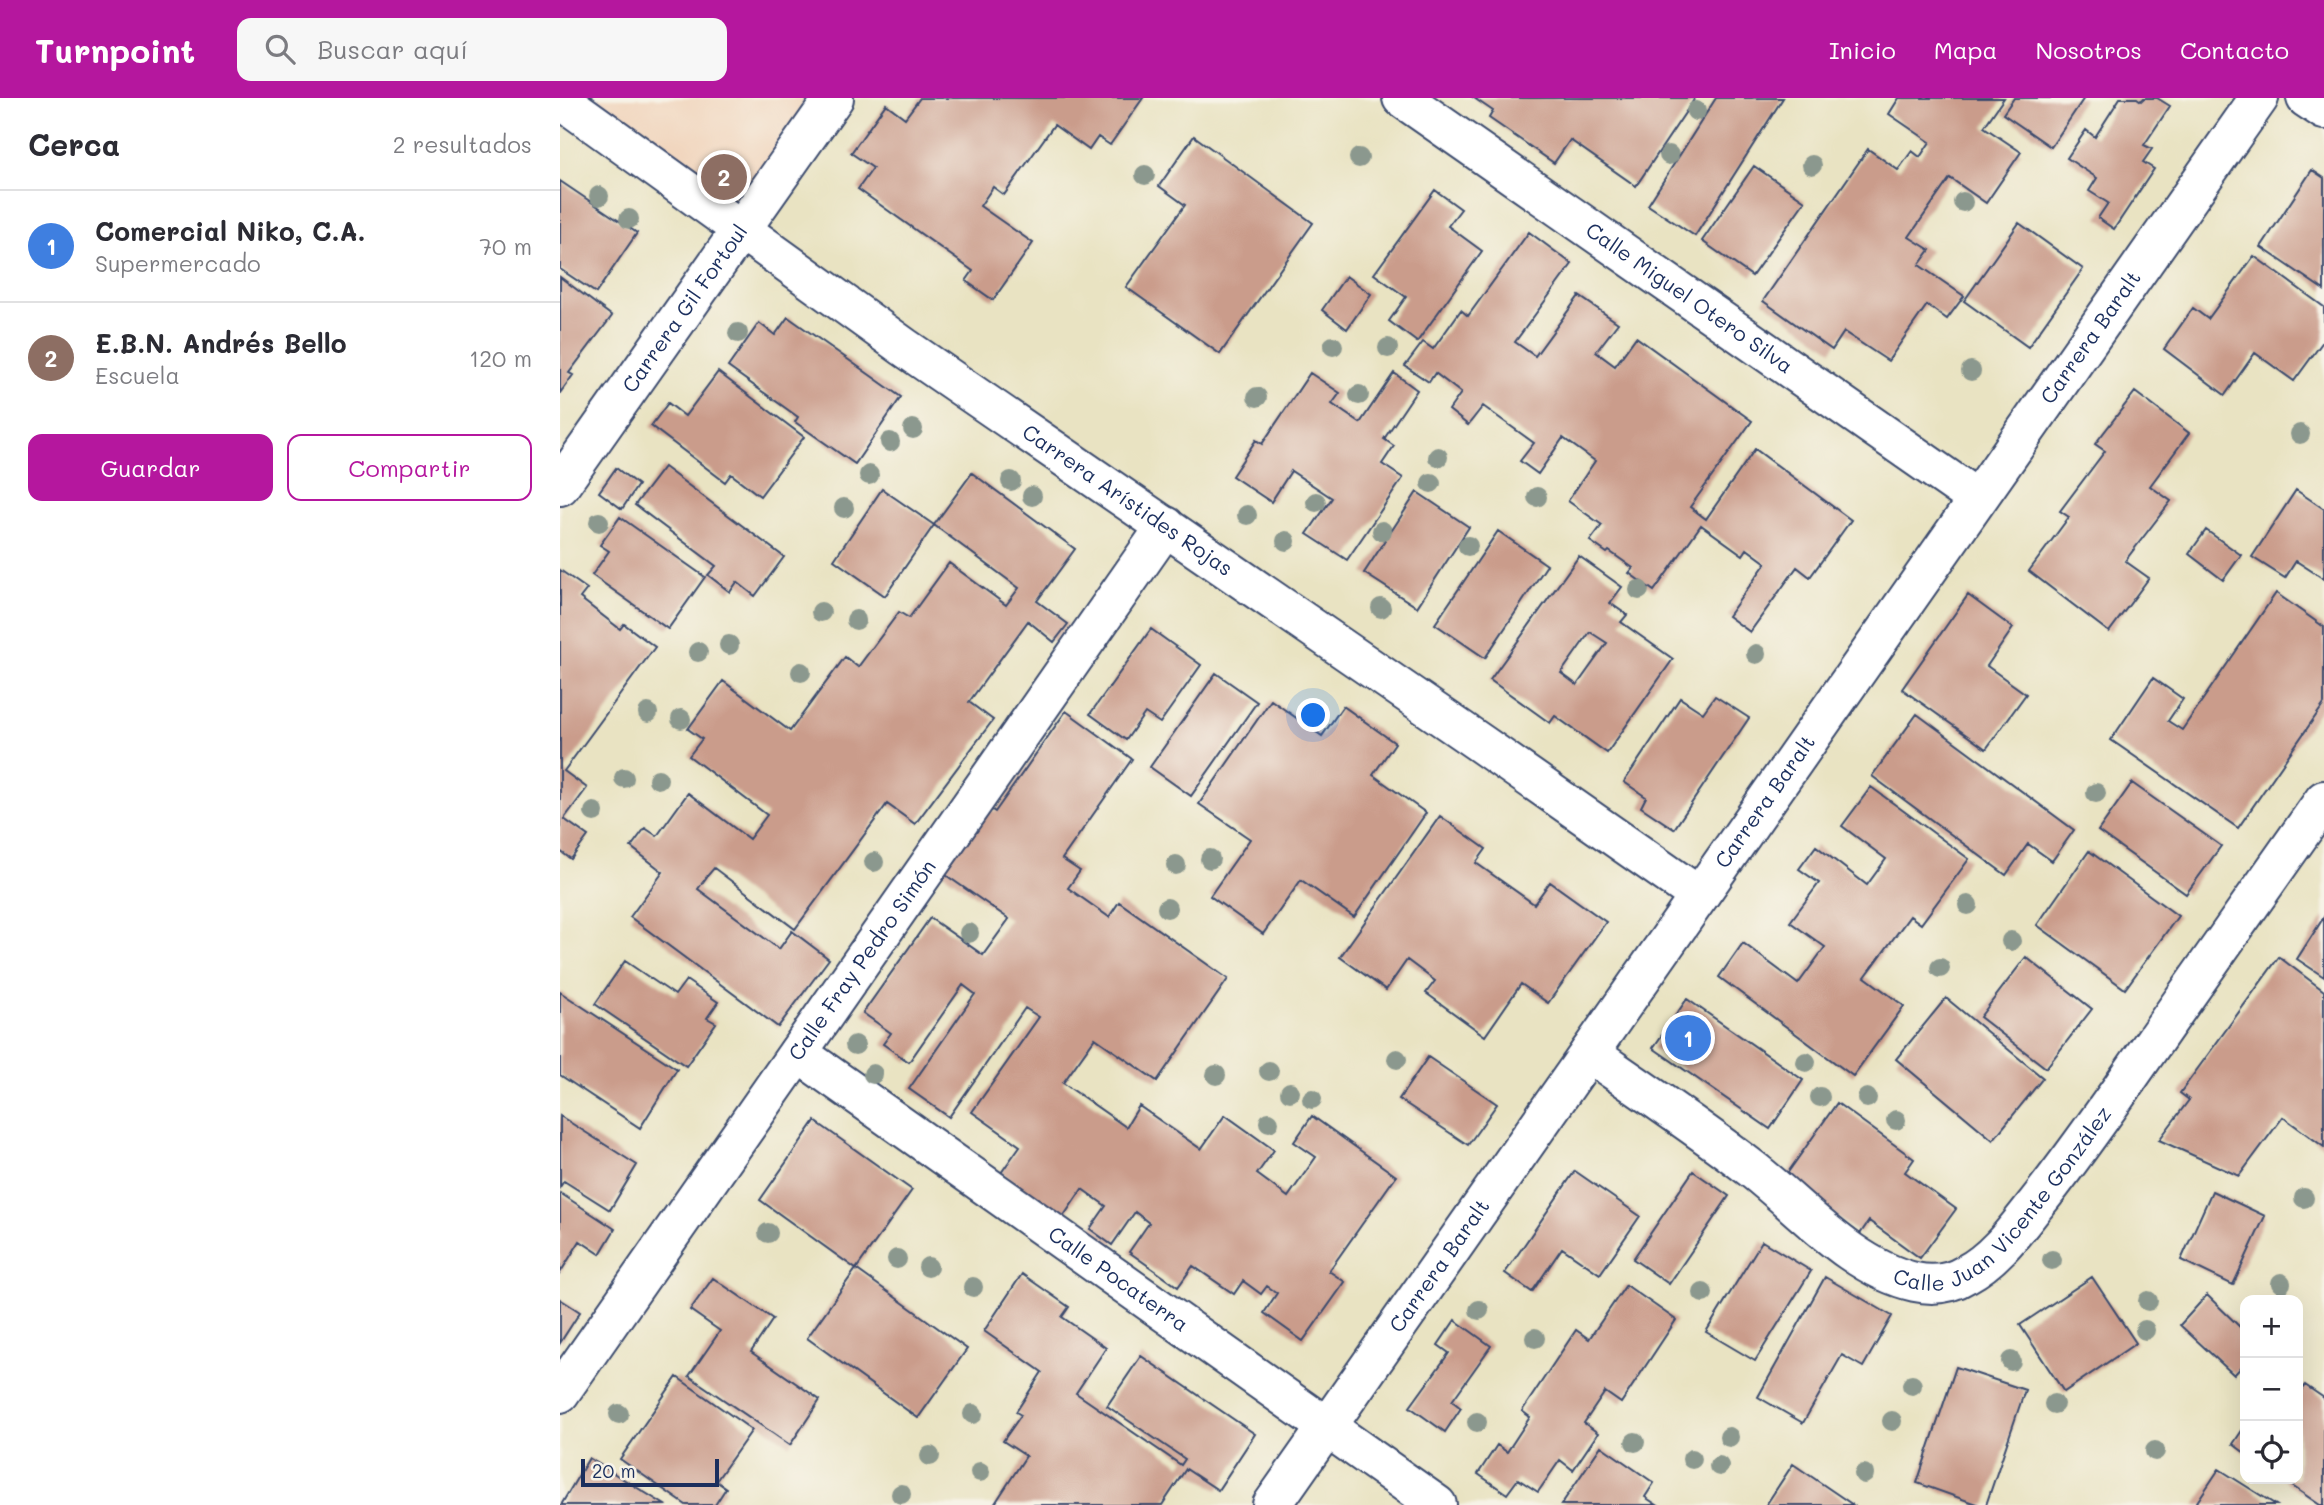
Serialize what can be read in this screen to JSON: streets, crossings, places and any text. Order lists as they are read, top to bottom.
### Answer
{
  "streets": {
    "street": [
      "Calle Miguel Otero Silva",
      "Carrera Gil Fortoul",
      "Carrera Baralt",
      "Carrera Arístides Rojas",
      "Calle Fray Pedro Simón",
      "Calle Juan Vicente González",
      "Calle Pocaterra"
    ]
  },
  "crossings": [
    ["Calle Miguel Otero Silva", "Carrera Baralt"],
    ["Carrera Gil Fortoul", "Carrera Arístides Rojas"],
    ["Carrera Baralt", "Carrera Arístides Rojas"],
    ["Carrera Baralt", "Calle Juan Vicente González"],
    ["Carrera Baralt", "Calle Pocaterra"],
    ["Carrera Arístides Rojas", "Calle Fray Pedro Simón"],
    ["Calle Fray Pedro Simón", "Calle Pocaterra"]
  ],
  "scale_bar": "20 m",
  "page": {
    "header": "Turnpoint",
    "search": "Buscar aquí",
    "nav": [
      "Inicio",
      "Mapa",
      "Nosotros",
      "Contacto"
    ],
    "heading": ["Cerca", "2 resultados"],
    "pins": ["2", "1"],
    "list": [
      {
        "mark": "1",
        "name": "Comercial Niko, C.A.",
        "note": "Supermercado",
        "value": "70 m"
      },
      {
        "mark": "2",
        "name": "E.B.N. Andrés Bello",
        "note": "Escuela",
        "value": "120 m"
      }
    ],
    "buttons": ["Guardar", "Compartir"],
    "map_buttons": ["+", "−"],
    "scale": "20 m"
  }
}
